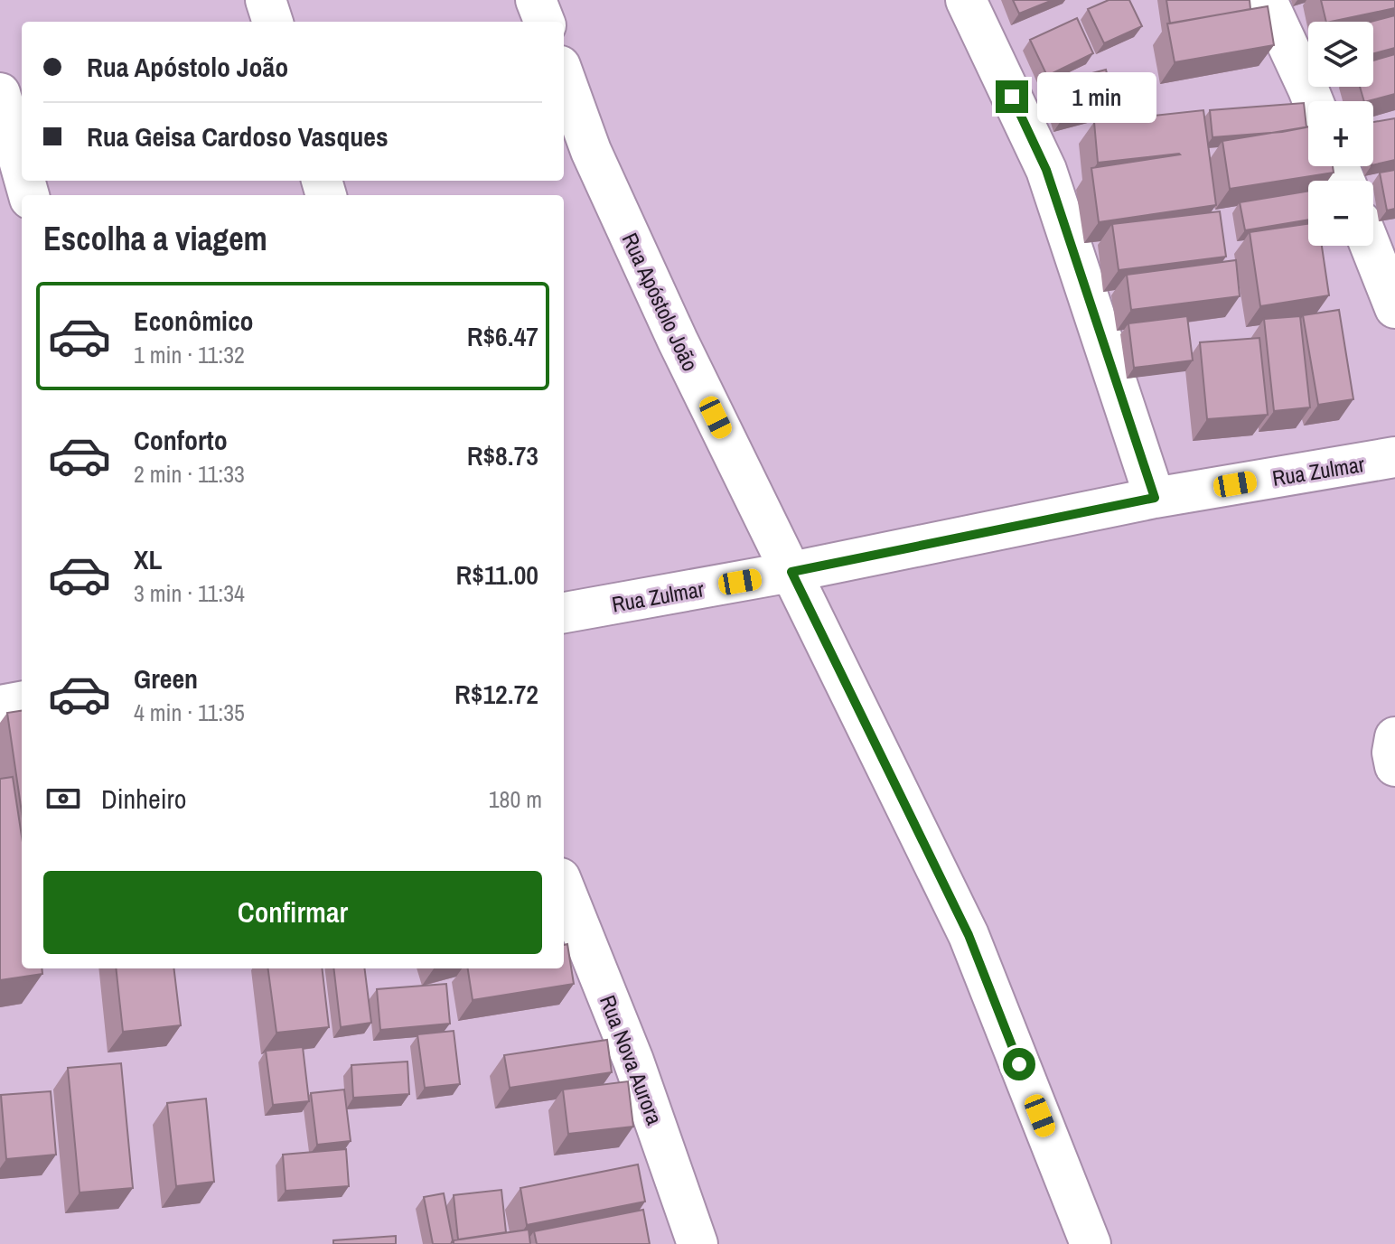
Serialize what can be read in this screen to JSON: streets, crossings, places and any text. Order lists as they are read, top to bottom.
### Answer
{
  "streets": {
    "street": ["Rua Apóstolo João", "Rua Zulmar", "Rua Nova Aurora"]
  },
  "crossings": [
    ["Rua Apóstolo João", "Rua Zulmar"]
  ],
  "page": {
    "map_buttons": ["+", "−"],
    "banner": ["Rua Apóstolo João", "Rua Geisa Cardoso Vasques"],
    "bubble": "1 min",
    "heading": "Escolha a viagem",
    "list": [
      {
        "name": "Econômico",
        "note": "1 min · 11:32",
        "value": "R$6.47"
      },
      {
        "name": "Conforto",
        "note": "2 min · 11:33",
        "value": "R$8.73"
      },
      {
        "name": "XL",
        "note": "3 min · 11:34",
        "value": "R$11.00"
      },
      {
        "name": "Green",
        "note": "4 min · 11:35",
        "value": "R$12.72"
      }
    ],
    "pay": ["Dinheiro", "180 m"],
    "buttons": "Confirmar"
  }
}
